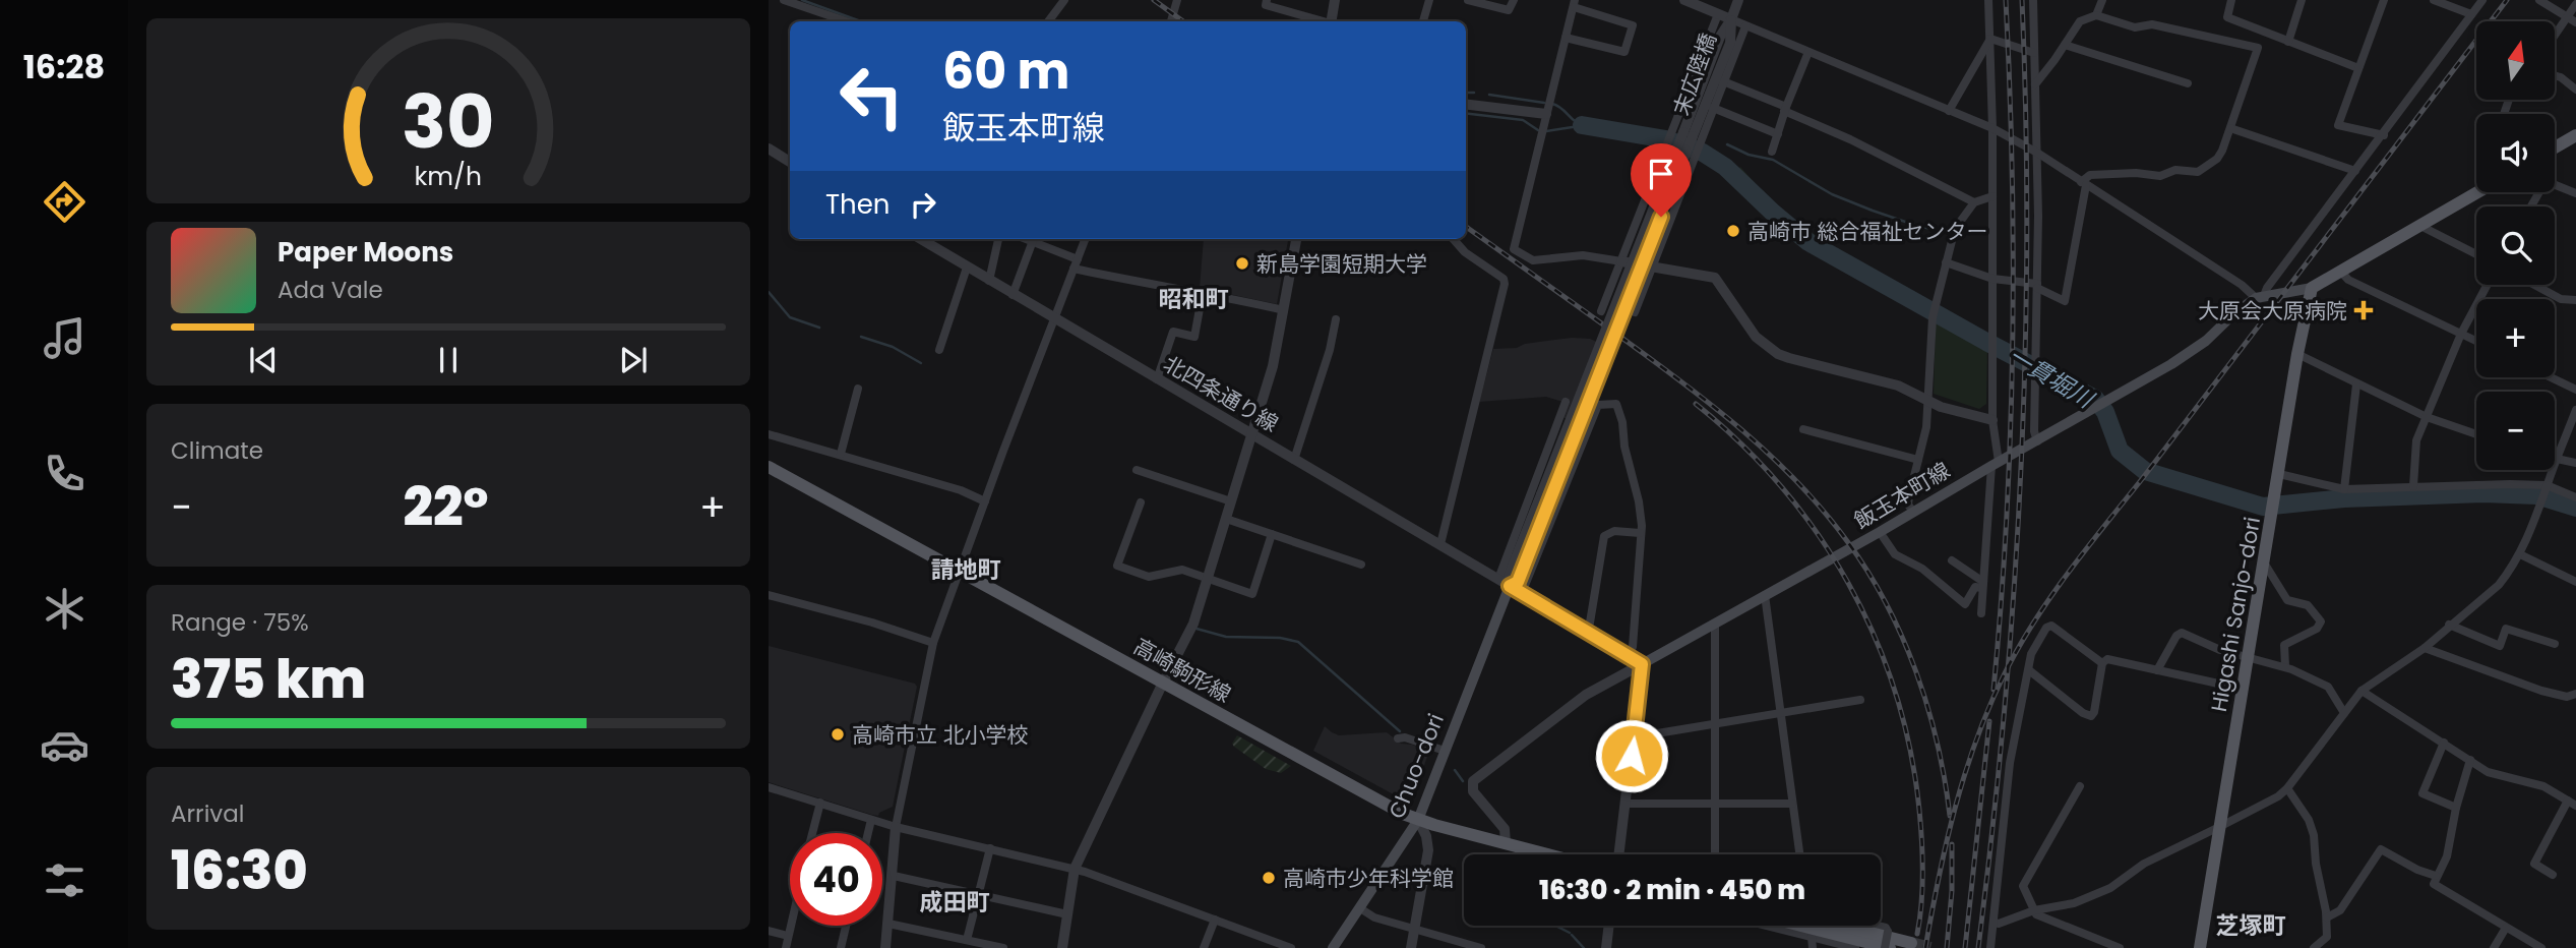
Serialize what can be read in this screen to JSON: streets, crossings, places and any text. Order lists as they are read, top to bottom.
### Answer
{
  "streets": {
    "main road": [
      "飯玉本町線",
      "Higashi Sanjo-dori",
      "高崎駒形線",
      "Chuo-dori"
    ],
    "street": ["末広陸橋", "北四条通り線"]
  },
  "crossings": [
    ["末広陸橋", "北四条通り線"],
    ["末広陸橋", "Chuo-dori"],
    ["北四条通り線", "Chuo-dori"],
    ["高崎駒形線", "Chuo-dori"]
  ],
  "districts": [
    "昭和町",
    "請地町",
    "成田町",
    "芝塚町"
  ],
  "water": ["一貫堀川"],
  "places": {
    "other": [
      "高崎市 総合福祉センター",
      "新島学園短期大学",
      "高崎市立 北小学校",
      "高崎市少年科学館"
    ],
    "health": ["大原会大原病院"]
  },
  "north": "top",
  "page": {
    "tabs": "16:28",
    "map_buttons": ["+", "−"],
    "turn": ["60 m", "飯玉本町線"],
    "then": "Then",
    "song": ["Paper Moons", "Ada Vale"],
    "tile": [
      "Climate",
      ["Range · 75%", "375 km"],
      ["Arrival", "16:30"]
    ],
    "heat": ["−", "22°", "+"],
    "limit": "40",
    "trip": "16:30 · 2 min · 450 m",
    "gauge": ["30", "km/h"]
  }
}
